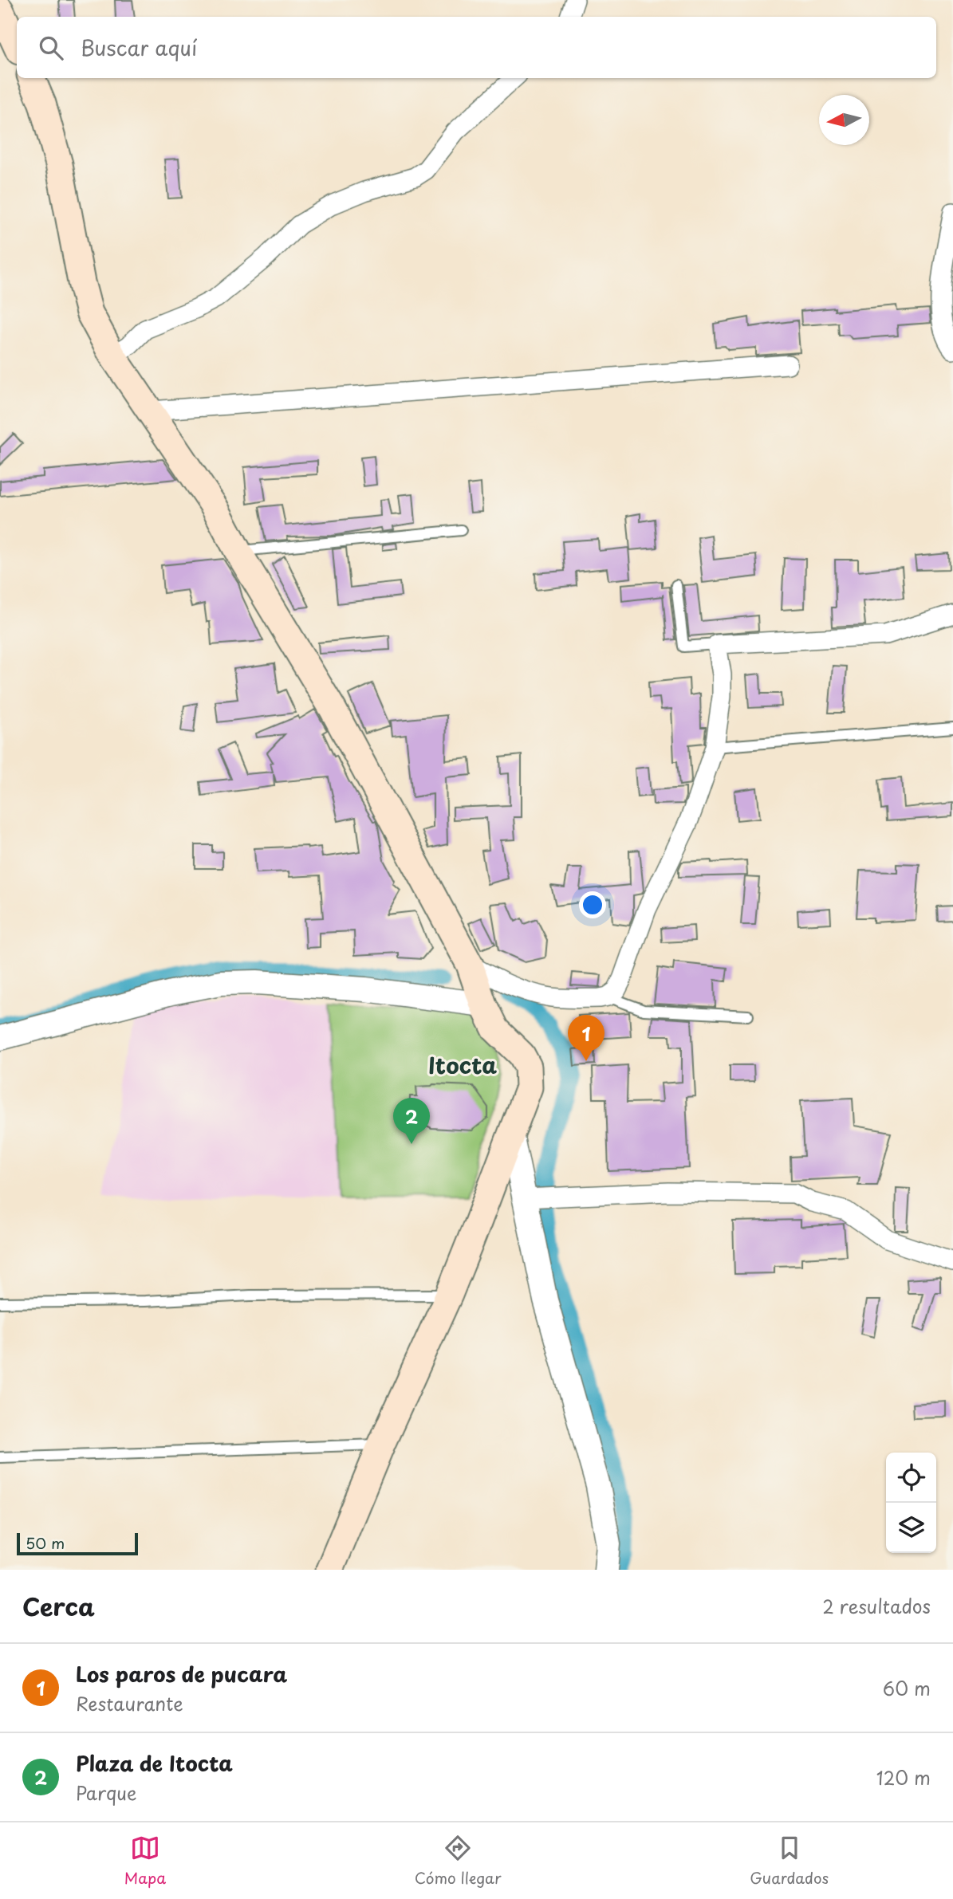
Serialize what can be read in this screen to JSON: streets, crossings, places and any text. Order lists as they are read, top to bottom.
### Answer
{
  "districts": ["Itocta"],
  "scale_bar": "50 m",
  "north": "left",
  "page": {
    "search": "Buscar aquí",
    "pins": ["1", "2"],
    "scale": "50 m",
    "heading": ["Cerca", "2 resultados"],
    "list": [
      {
        "mark": "1",
        "name": "Los paros de pucara",
        "note": "Restaurante",
        "value": "60 m"
      },
      {
        "mark": "2",
        "name": "Plaza de Itocta",
        "note": "Parque",
        "value": "120 m"
      }
    ],
    "nav": ["Mapa", "Cómo llegar", "Guardados"]
  }
}
